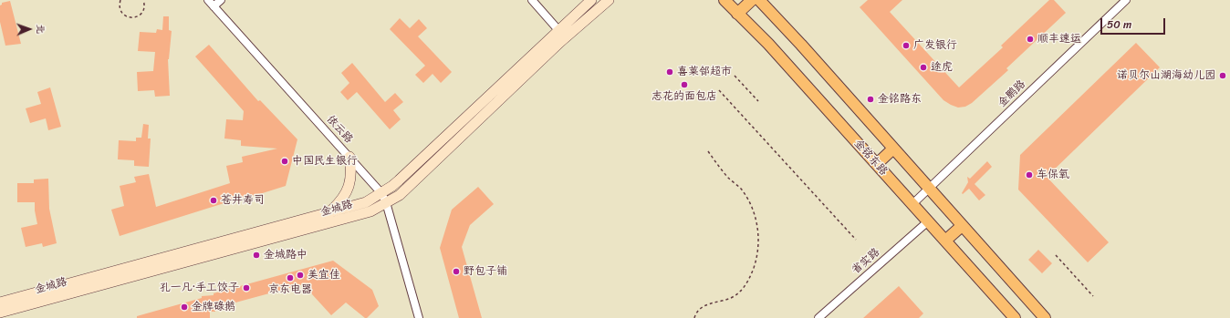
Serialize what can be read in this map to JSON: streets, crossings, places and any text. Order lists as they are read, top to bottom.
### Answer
{
  "streets": {
    "main road": ["金铭东路"],
    "street": [
      "金鹏路",
      "依云路",
      "金城路",
      "省实路"
    ]
  },
  "crossings": [
    ["金鹏路", "金铭东路"],
    ["依云路", "金城路"],
    ["金铭东路", "省实路"]
  ],
  "places": [
    "顺丰速运",
    "广发银行",
    "途虎",
    "喜莱邻超市",
    "诺贝尔山湖海幼儿园",
    "志花的面包店",
    "金铭路东",
    "中国民生银行",
    "车保氧",
    "苍井寿司",
    "金城路中",
    "野包子铺",
    "美宜佳",
    "京东电器",
    "孔一凡·手工饺子",
    "金牌碌鹅"
  ],
  "scale_bar": "50 m",
  "north": "right"
}
